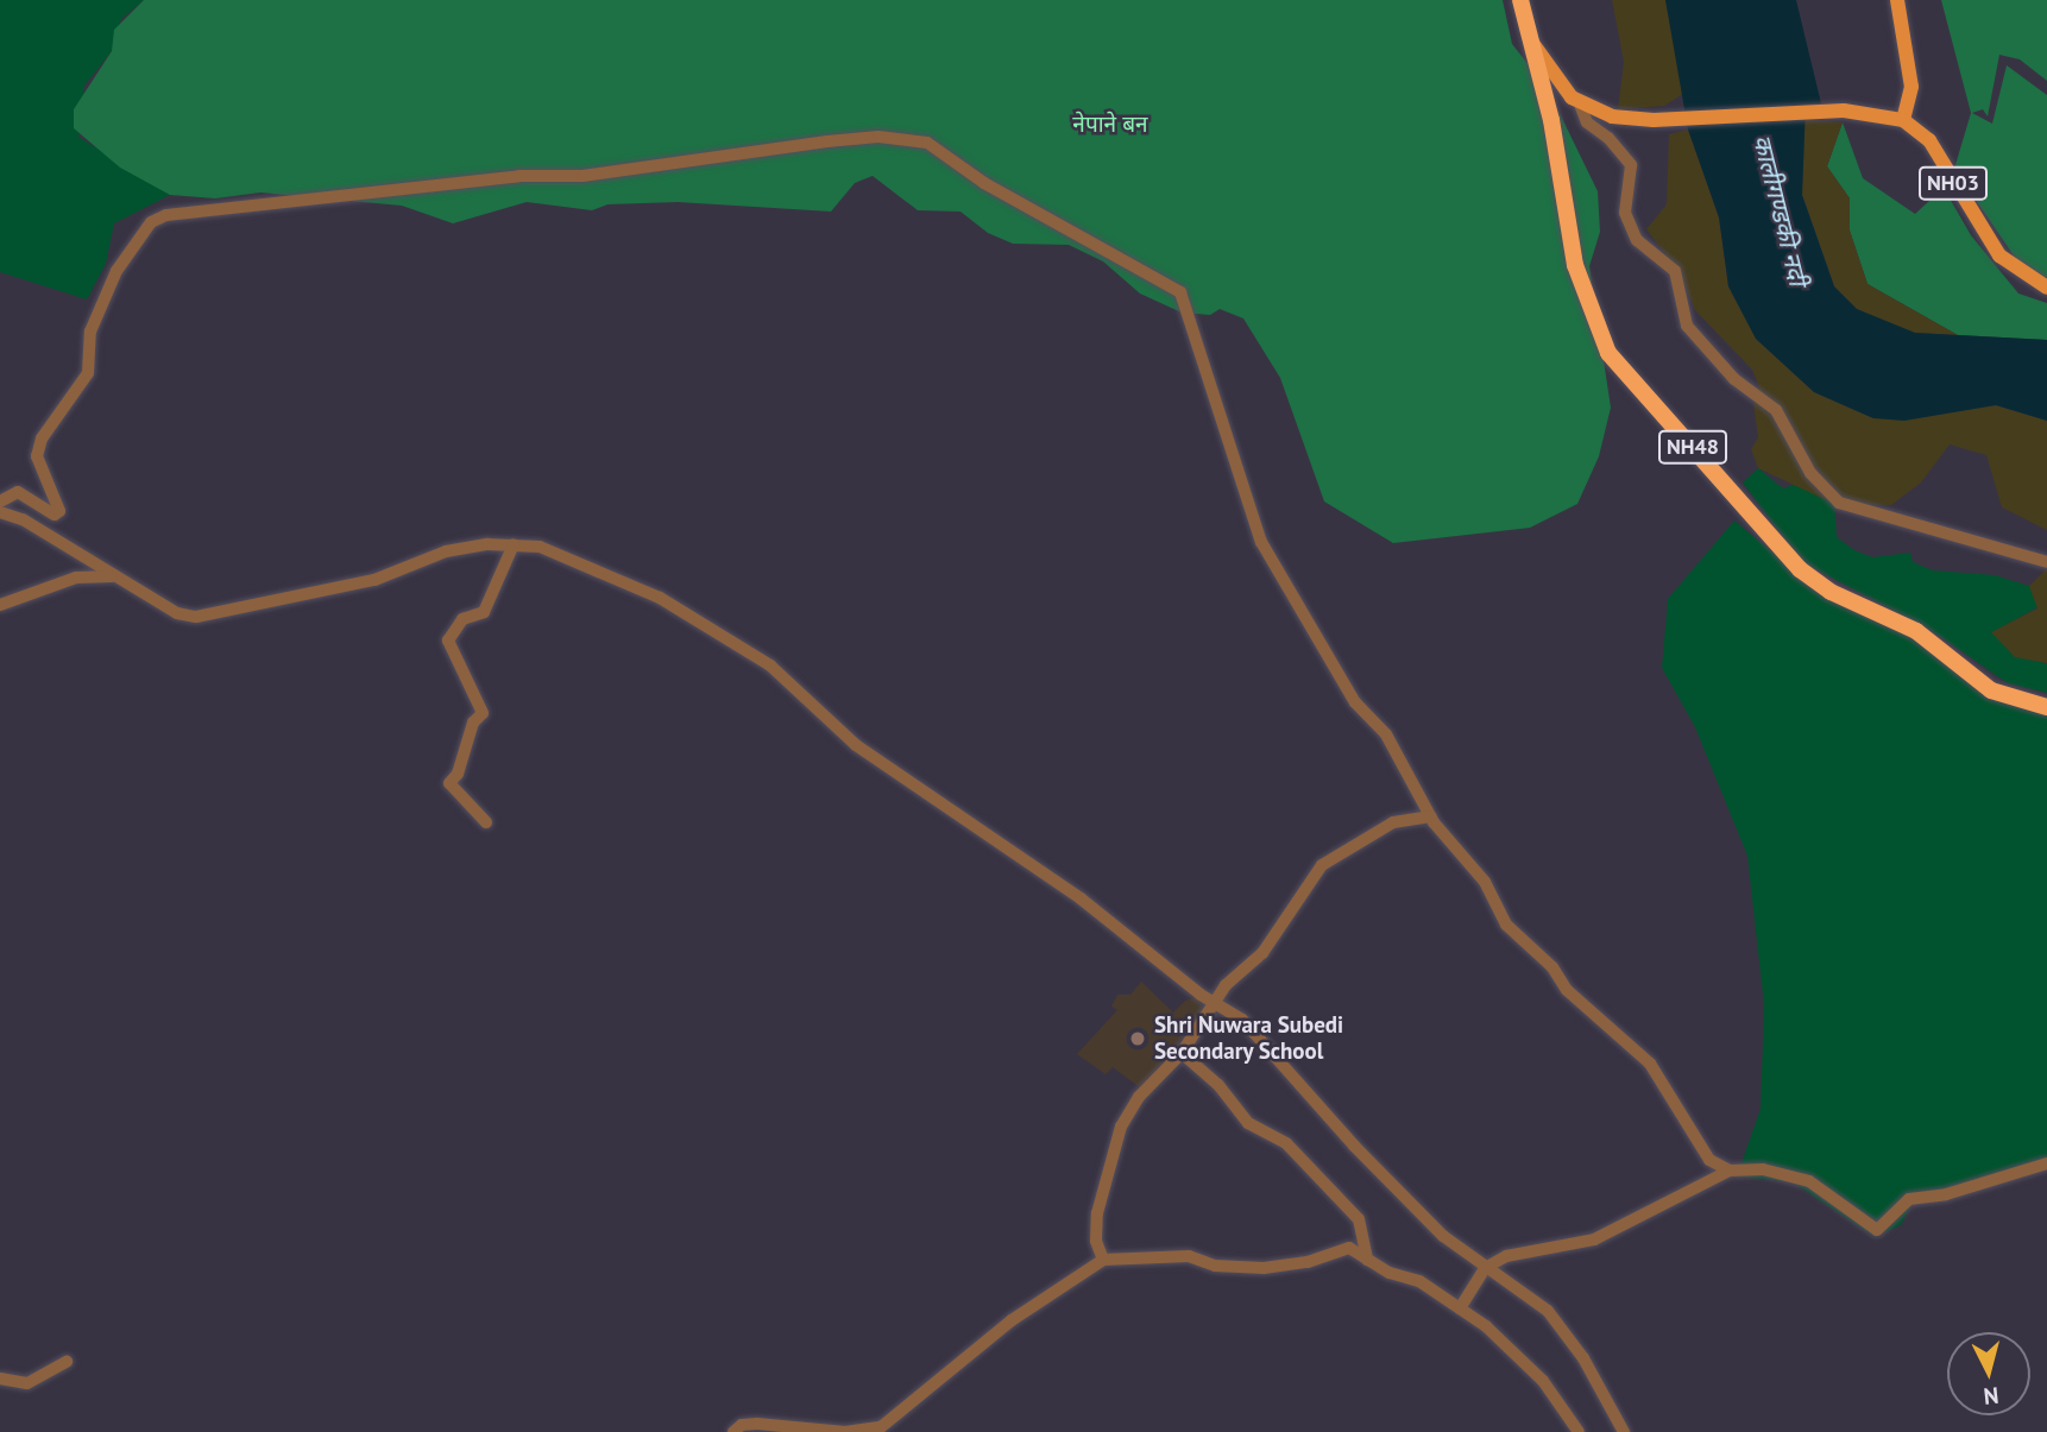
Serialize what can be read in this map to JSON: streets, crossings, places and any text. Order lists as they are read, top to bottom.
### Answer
{
  "streets": {
    "highway": ["NH48"],
    "main road": ["NH03"]
  },
  "water": ["कालीगण्डकी नदी"],
  "parks": ["नेपाने बन"],
  "places": ["Shri Nuwara Subedi Secondary School"],
  "north": "bottom"
}
